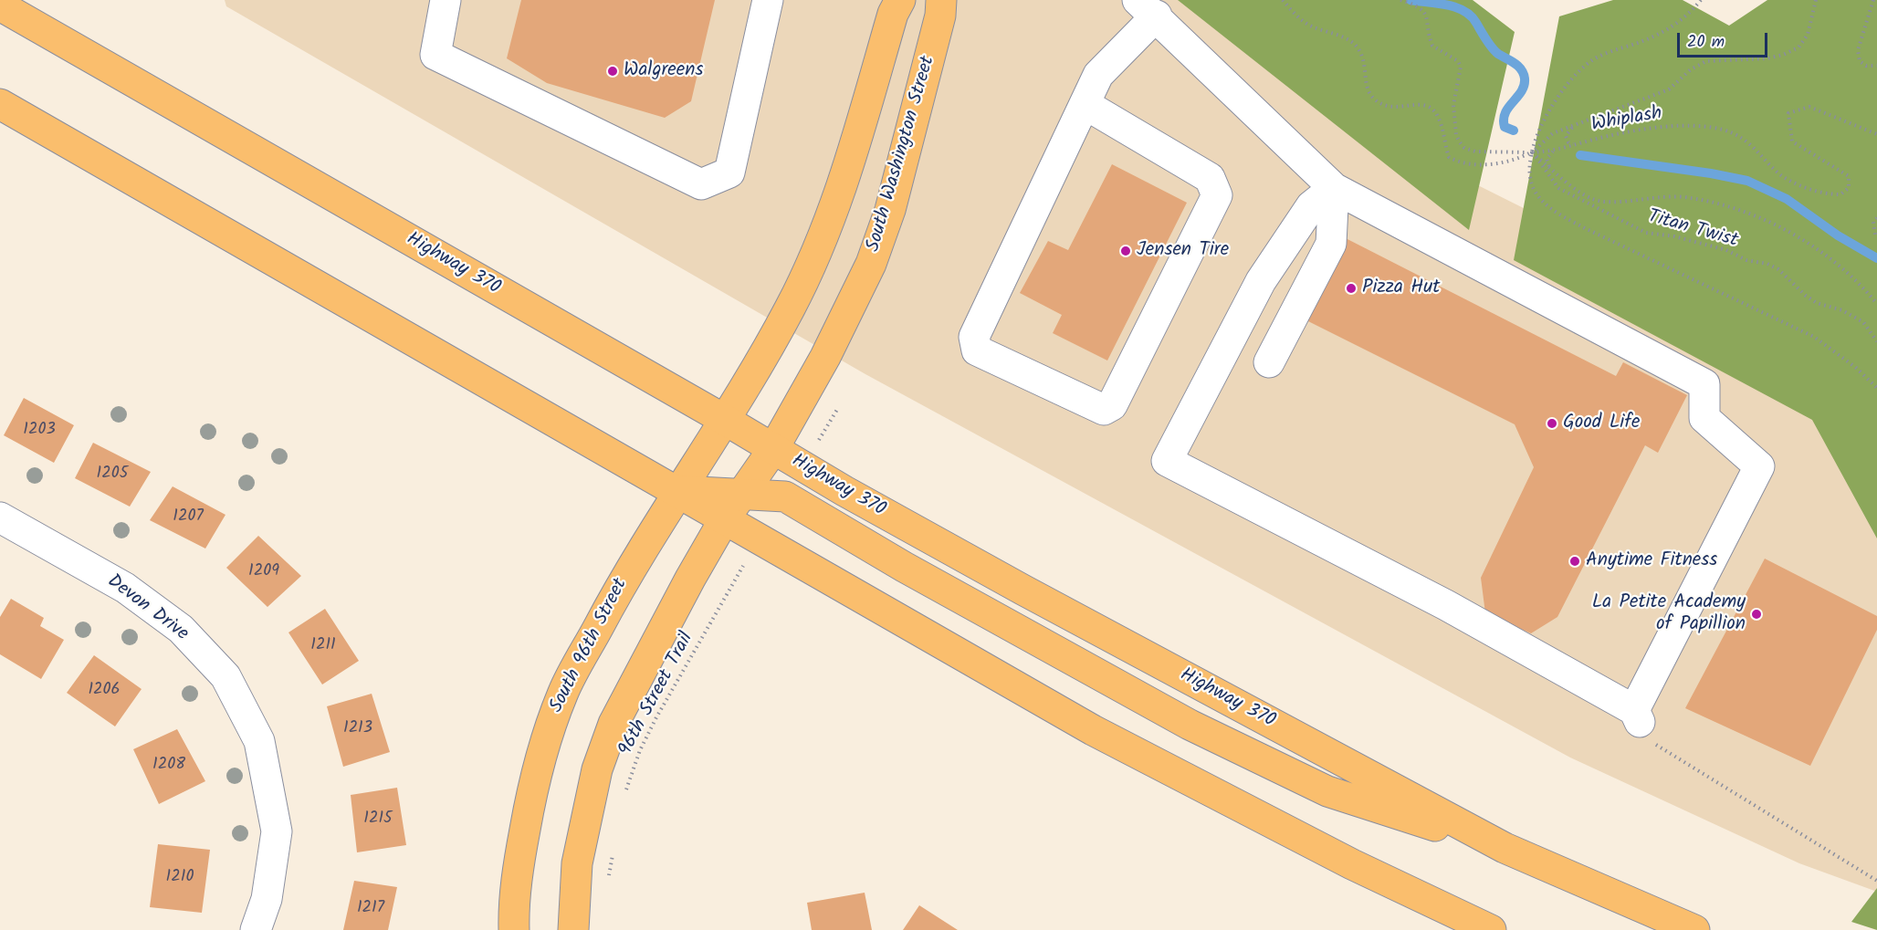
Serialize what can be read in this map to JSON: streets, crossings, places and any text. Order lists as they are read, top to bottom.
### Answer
{
  "streets": {
    "main road": ["South Washington Street", "Highway 370", "South 96th Street"],
    "street": ["Devon Drive"],
    "path": ["Whiplash", "Titan Twist", "96th Street Trail"]
  },
  "crossings": [
    ["Whiplash", "Titan Twist"],
    ["South Washington Street", "Highway 370"],
    ["Highway 370", "South 96th Street"]
  ],
  "places": [
    "Walgreens",
    "Jensen Tire",
    "Pizza Hut",
    "Good Life",
    "Anytime Fitness",
    "La Petite Academy of Papillion"
  ],
  "house_numbers": [
    "1203",
    "1205",
    "1207",
    "1209",
    "1211",
    "1206",
    "1213",
    "1208",
    "1215",
    "1210",
    "1217"
  ],
  "scale_bar": "20 m"
}
